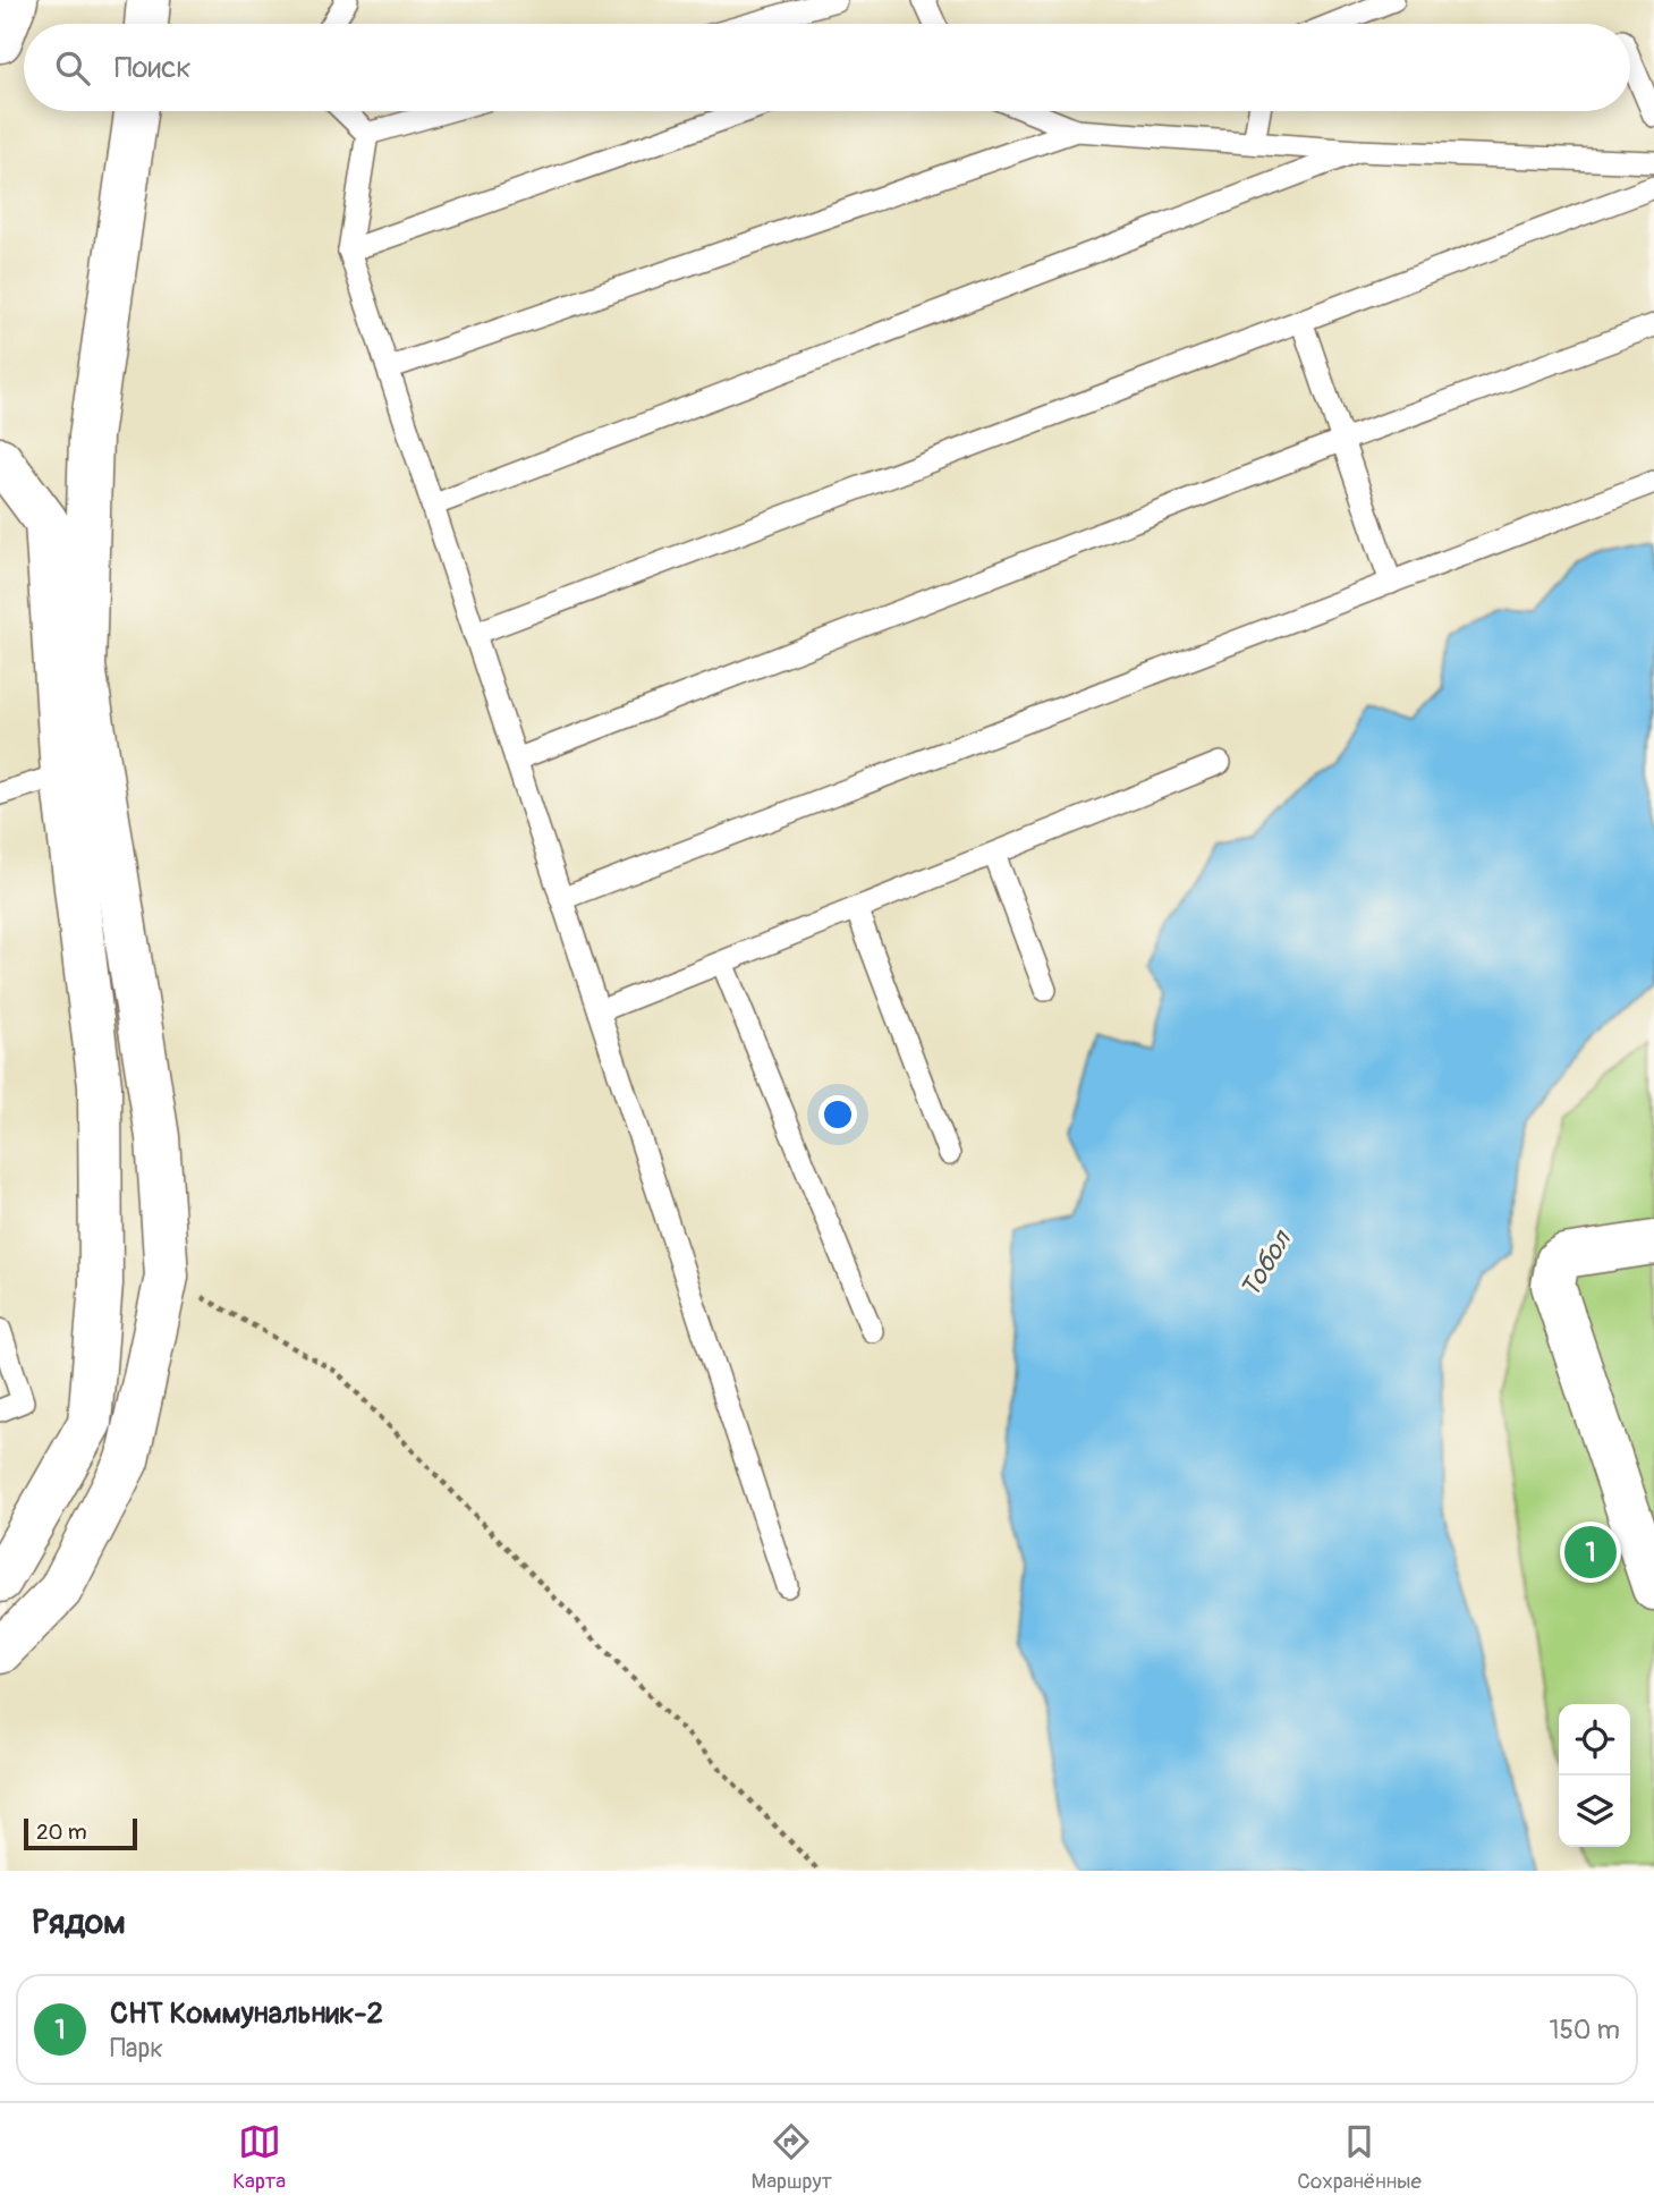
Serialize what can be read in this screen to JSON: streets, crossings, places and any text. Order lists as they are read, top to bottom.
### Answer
{
  "water": ["Тобол"],
  "scale_bar": "20 m",
  "page": {
    "search": "Поиск",
    "pins": "1",
    "scale": "20 m",
    "heading": "Рядом",
    "list": [
      {
        "mark": "1",
        "name": "СНТ Коммунальник-2",
        "note": "Парк",
        "value": "150 m"
      }
    ],
    "nav": ["Карта", "Маршрут", "Сохранённые"]
  }
}
